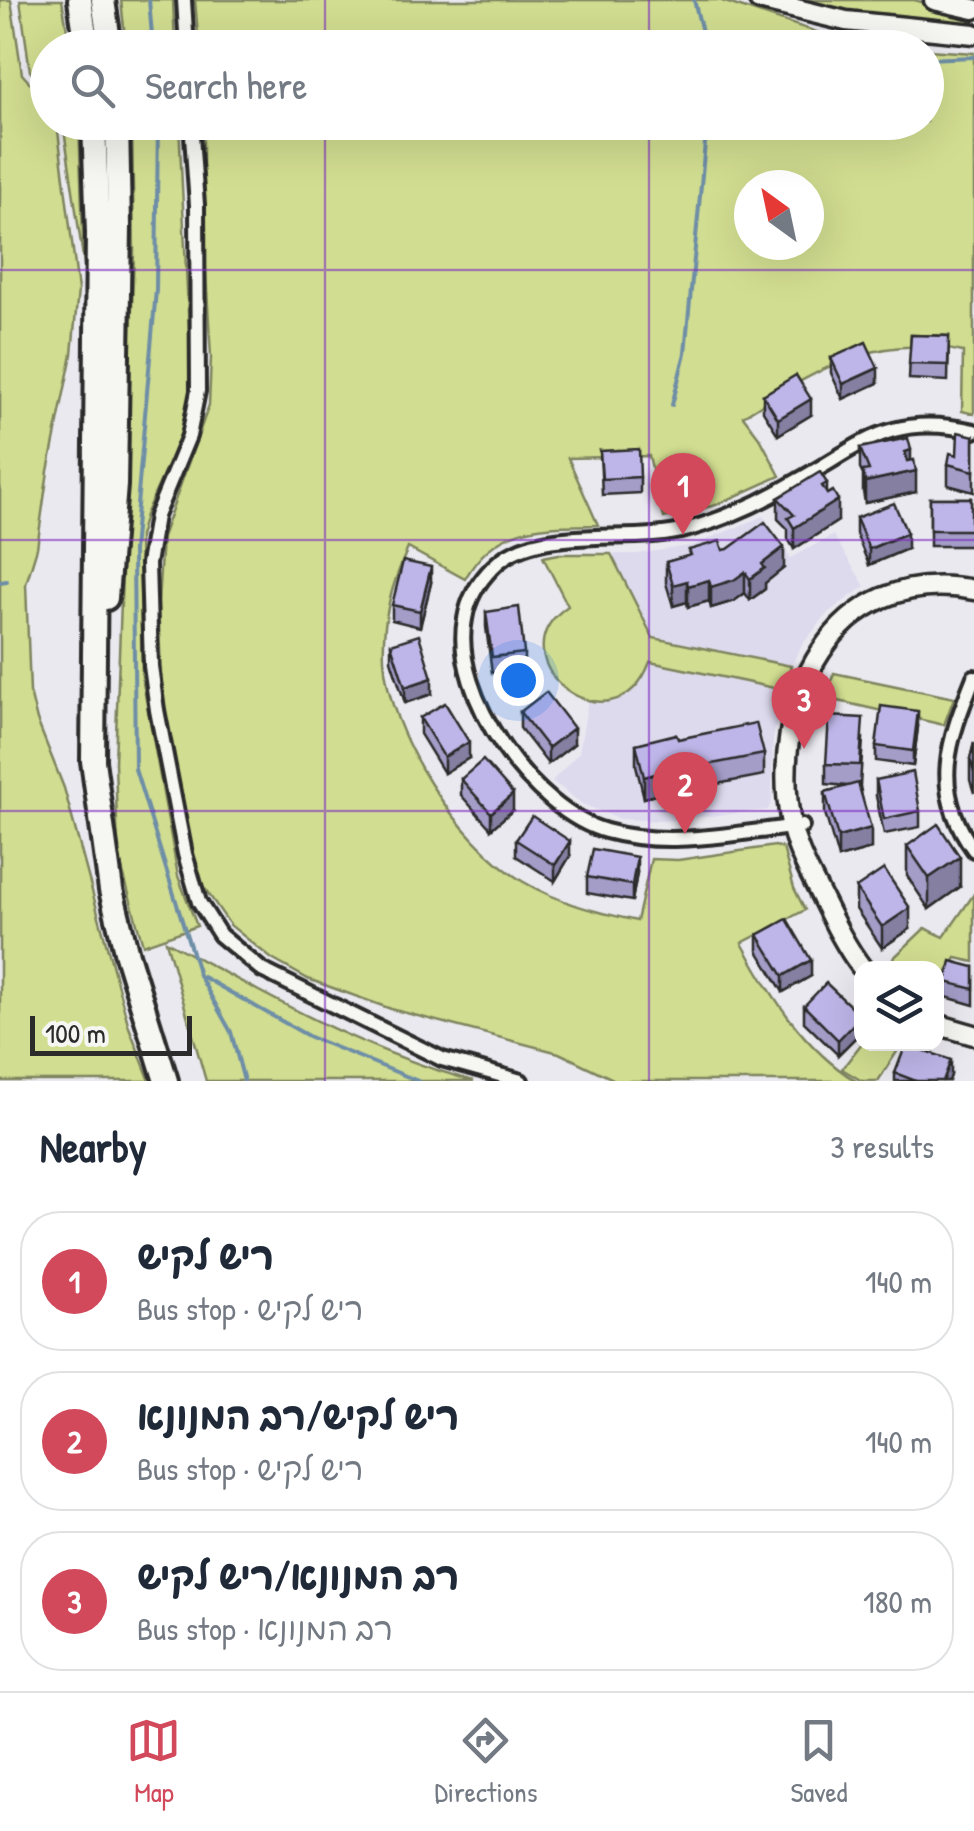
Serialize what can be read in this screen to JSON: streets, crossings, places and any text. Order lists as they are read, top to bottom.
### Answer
{
  "scale_bar": "100 m",
  "north": "top left",
  "page": {
    "search": "Search here",
    "pins": ["1", "3", "2"],
    "scale": "100 m",
    "heading": ["Nearby", "3 results"],
    "list": [
      {
        "mark": "1",
        "name": "ריש לקיש",
        "note": "Bus stop · ריש לקיש",
        "value": "140 m"
      },
      {
        "mark": "2",
        "name": "ריש לקיש/רב המנונא",
        "note": "Bus stop · ריש לקיש",
        "value": "140 m"
      },
      {
        "mark": "3",
        "name": "רב המנונא/ריש לקיש",
        "note": "Bus stop · רב המנונא",
        "value": "180 m"
      }
    ],
    "nav": ["Map", "Directions", "Saved"]
  }
}
